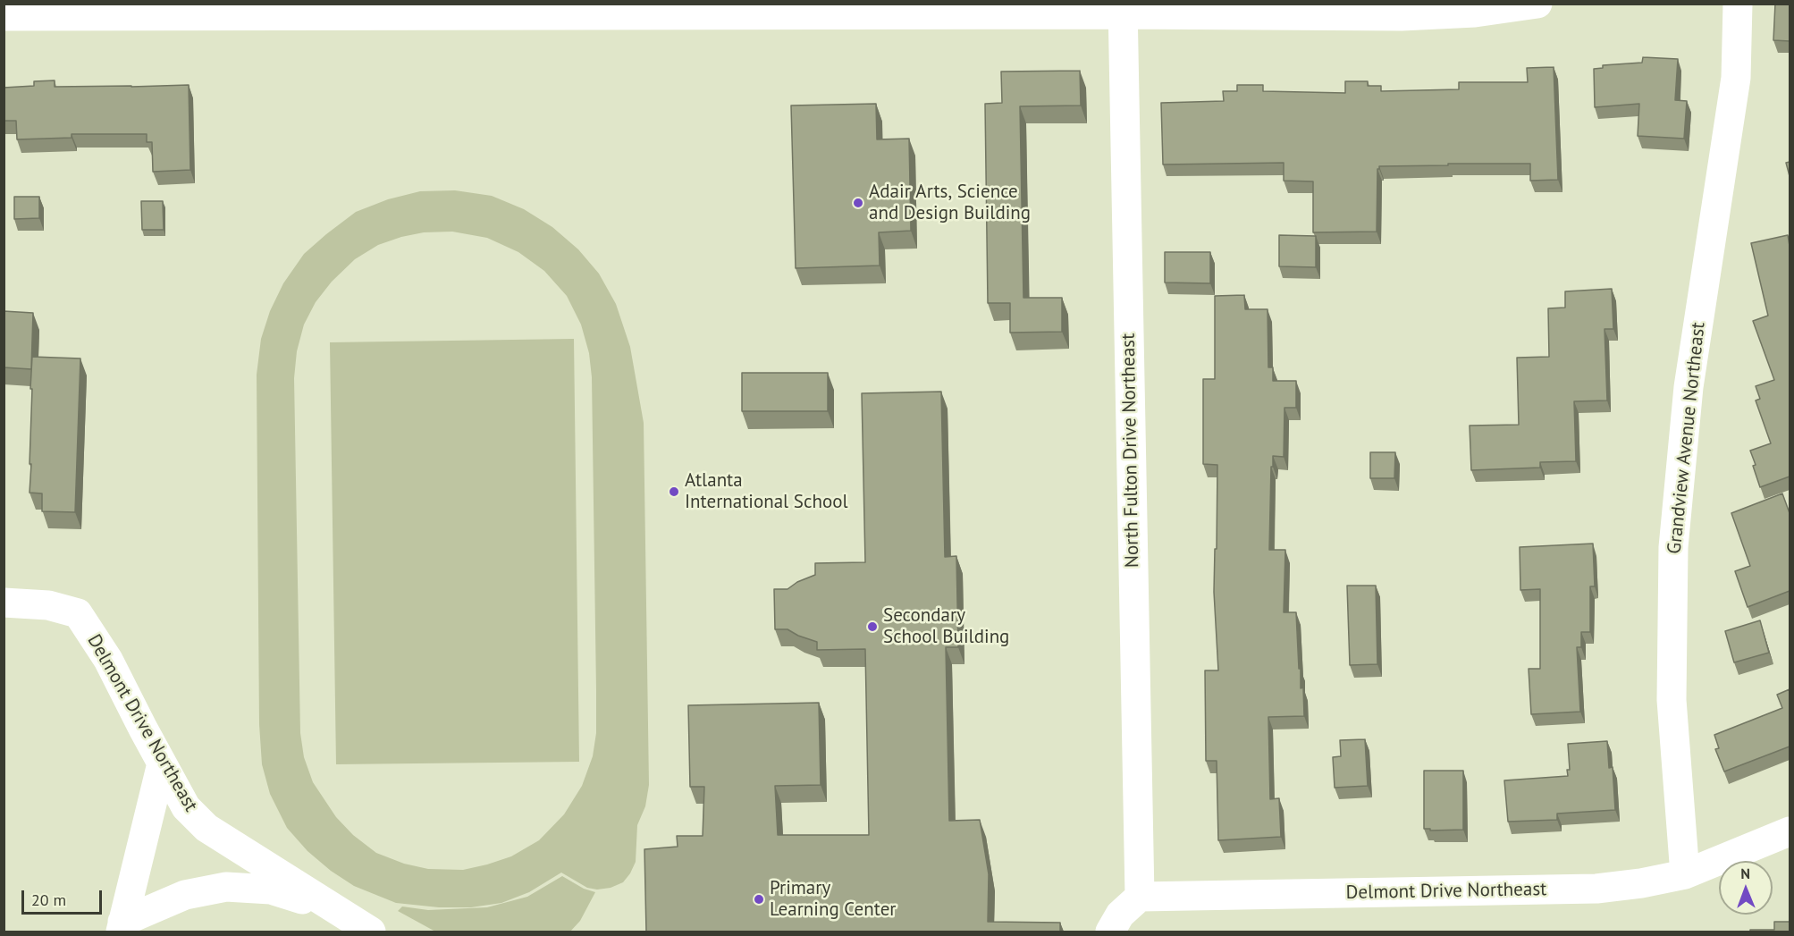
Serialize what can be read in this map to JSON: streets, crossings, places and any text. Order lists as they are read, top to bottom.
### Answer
{
  "streets": {
    "street": ["Grandview Avenue Northeast", "North Fulton Drive Northeast", "Delmont Drive Northeast"]
  },
  "crossings": [
    ["Grandview Avenue Northeast", "Delmont Drive Northeast"],
    ["North Fulton Drive Northeast", "Delmont Drive Northeast"]
  ],
  "places": [
    "Adair Arts, Science and Design Building",
    "Atlanta International School",
    "Secondary School Building",
    "Primary Learning Center"
  ],
  "scale_bar": "20 m",
  "north": "top"
}
